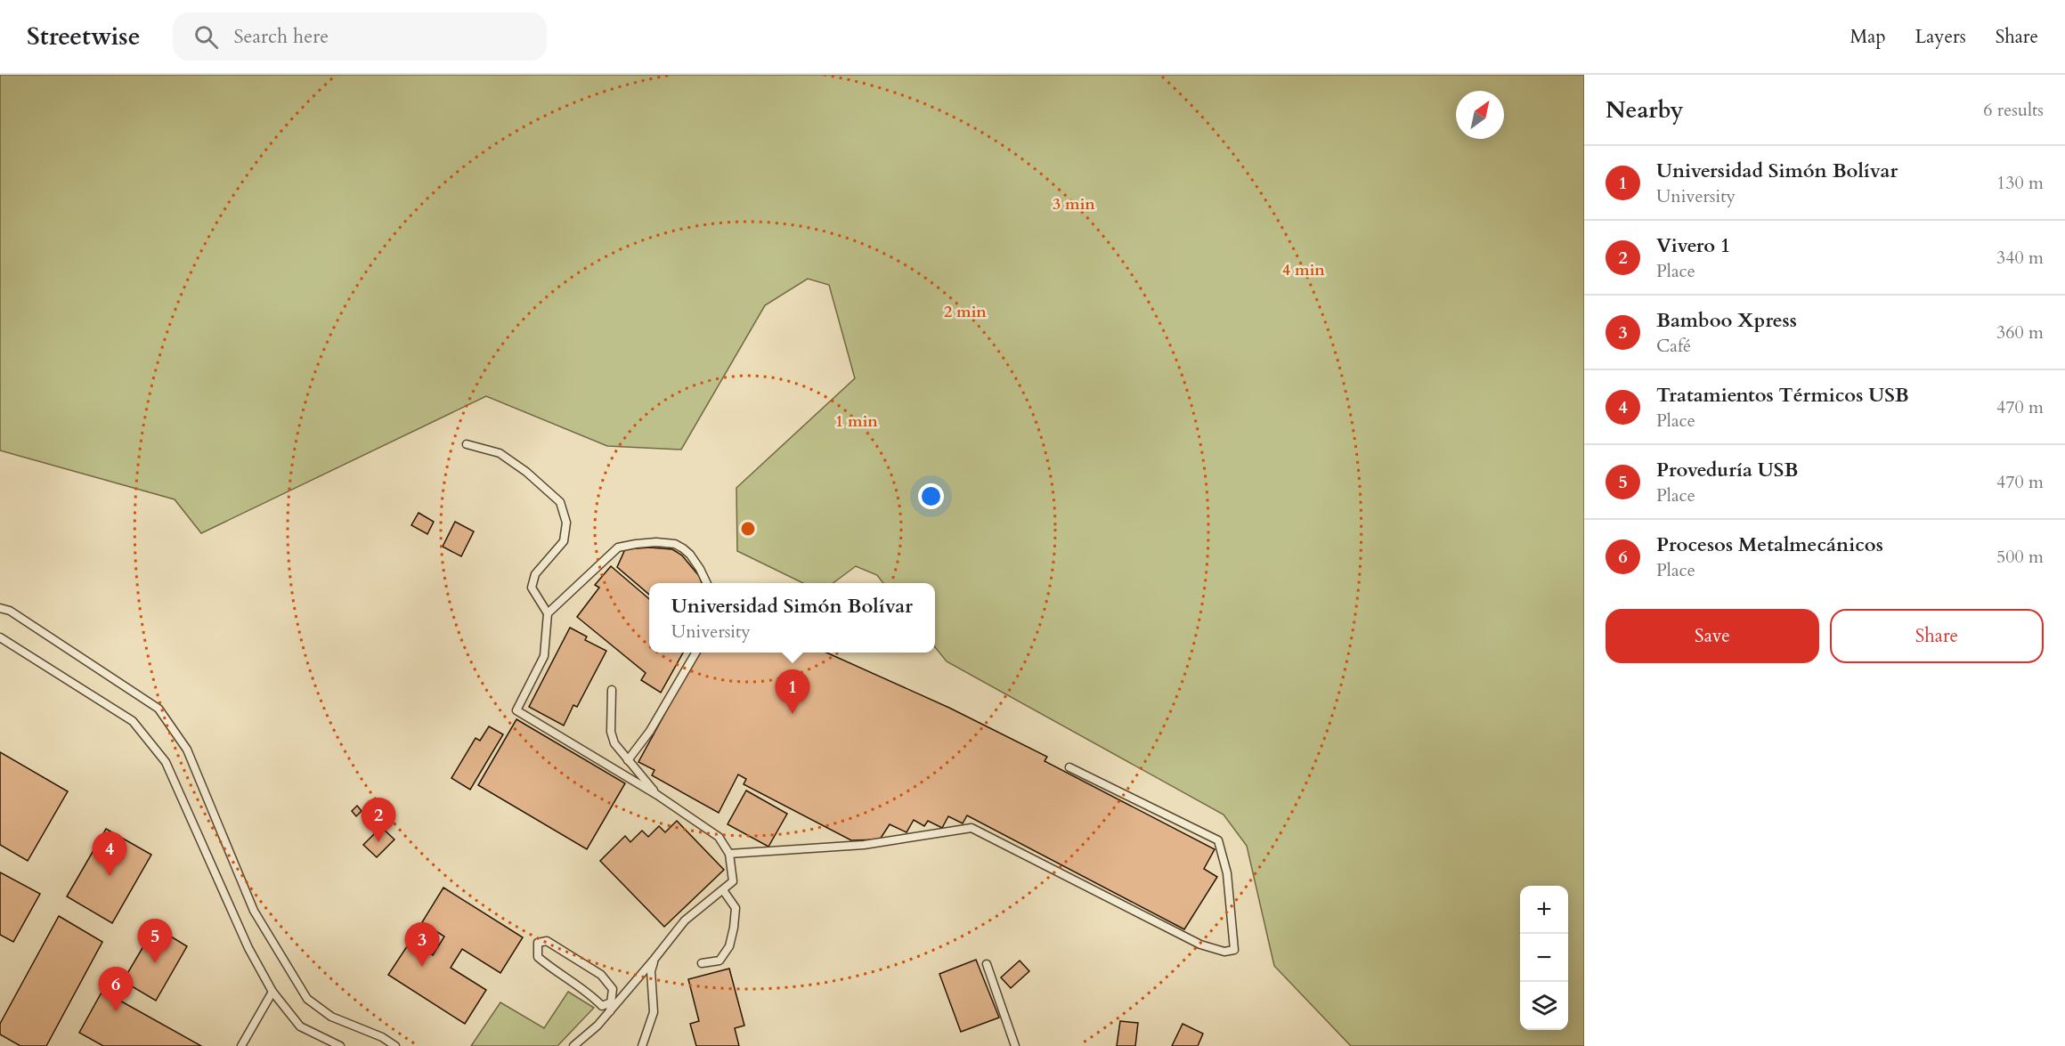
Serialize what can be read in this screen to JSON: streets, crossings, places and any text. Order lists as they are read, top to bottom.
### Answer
{
  "north": "top right",
  "page": {
    "header": "Streetwise",
    "search": "Search here",
    "nav": ["Map", "Layers", "Share"],
    "heading": ["Nearby", "6 results"],
    "list": [
      {
        "mark": "1",
        "name": "Universidad Simón Bolívar",
        "note": "University",
        "value": "130 m"
      },
      {
        "mark": "2",
        "name": "Vivero 1",
        "note": "Place",
        "value": "340 m"
      },
      {
        "mark": "3",
        "name": "Bamboo Xpress",
        "note": "Café",
        "value": "360 m"
      },
      {
        "mark": "4",
        "name": "Tratamientos Térmicos USB",
        "note": "Place",
        "value": "470 m"
      },
      {
        "mark": "5",
        "name": "Proveduría USB",
        "note": "Place",
        "value": "470 m"
      },
      {
        "mark": "6",
        "name": "Procesos Metalmecánicos",
        "note": "Place",
        "value": "500 m"
      }
    ],
    "popup": ["Universidad Simón Bolívar", "University"],
    "buttons": ["Save", "Share"],
    "pins": [
      "1",
      "2",
      "4",
      "5",
      "3",
      "6"
    ],
    "map_buttons": ["+", "−"]
  },
  "rings": [
    "3 min",
    "4 min",
    "2 min",
    "1 min"
  ]
}
